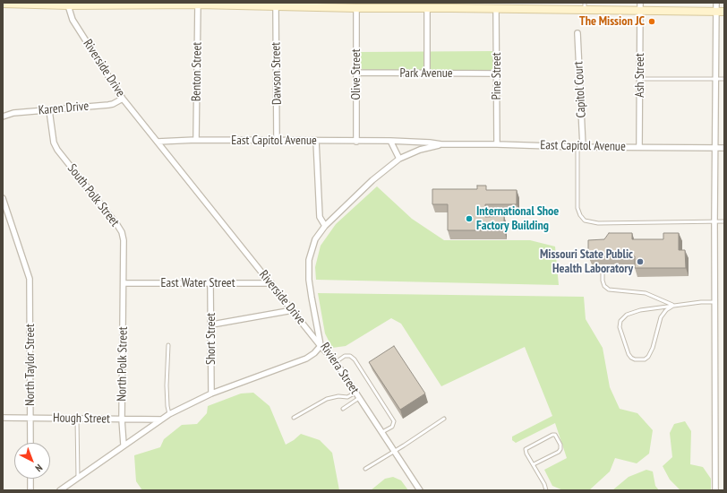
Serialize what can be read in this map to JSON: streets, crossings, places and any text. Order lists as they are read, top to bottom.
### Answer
{
  "streets": {
    "street": [
      "Riverside Drive",
      "Benton Street",
      "Dawson Street",
      "Park Avenue",
      "Olive Street",
      "Ash Street",
      "Pine Street",
      "Capitol Court",
      "Karen Drive",
      "East Capitol Avenue",
      "South Polk Street",
      "East Water Street",
      "Short Street",
      "North Polk Street",
      "North Taylor Street",
      "Riviera Street",
      "Hough Street"
    ]
  },
  "crossings": [
    ["Riverside Drive", "Karen Drive"],
    ["Riverside Drive", "East Capitol Avenue"],
    ["Riverside Drive", "East Water Street"],
    ["Riverside Drive", "Riviera Street"],
    ["Benton Street", "East Capitol Avenue"],
    ["Dawson Street", "East Capitol Avenue"],
    ["Park Avenue", "Olive Street"],
    ["Park Avenue", "Pine Street"],
    ["Olive Street", "East Capitol Avenue"],
    ["Ash Street", "East Capitol Avenue"],
    ["Pine Street", "East Capitol Avenue"],
    ["Capitol Court", "East Capitol Avenue"],
    ["Karen Drive", "South Polk Street"],
    ["East Capitol Avenue", "Riviera Street"],
    ["South Polk Street", "East Water Street"],
    ["South Polk Street", "North Polk Street"],
    ["East Water Street", "Short Street"],
    ["East Water Street", "North Polk Street"],
    ["North Polk Street", "Hough Street"],
    ["North Taylor Street", "Hough Street"]
  ],
  "places": ["The Mission JC", "International Shoe Factory Building", "Missouri State Public Health Laboratory"],
  "north": "bottom right"
}
